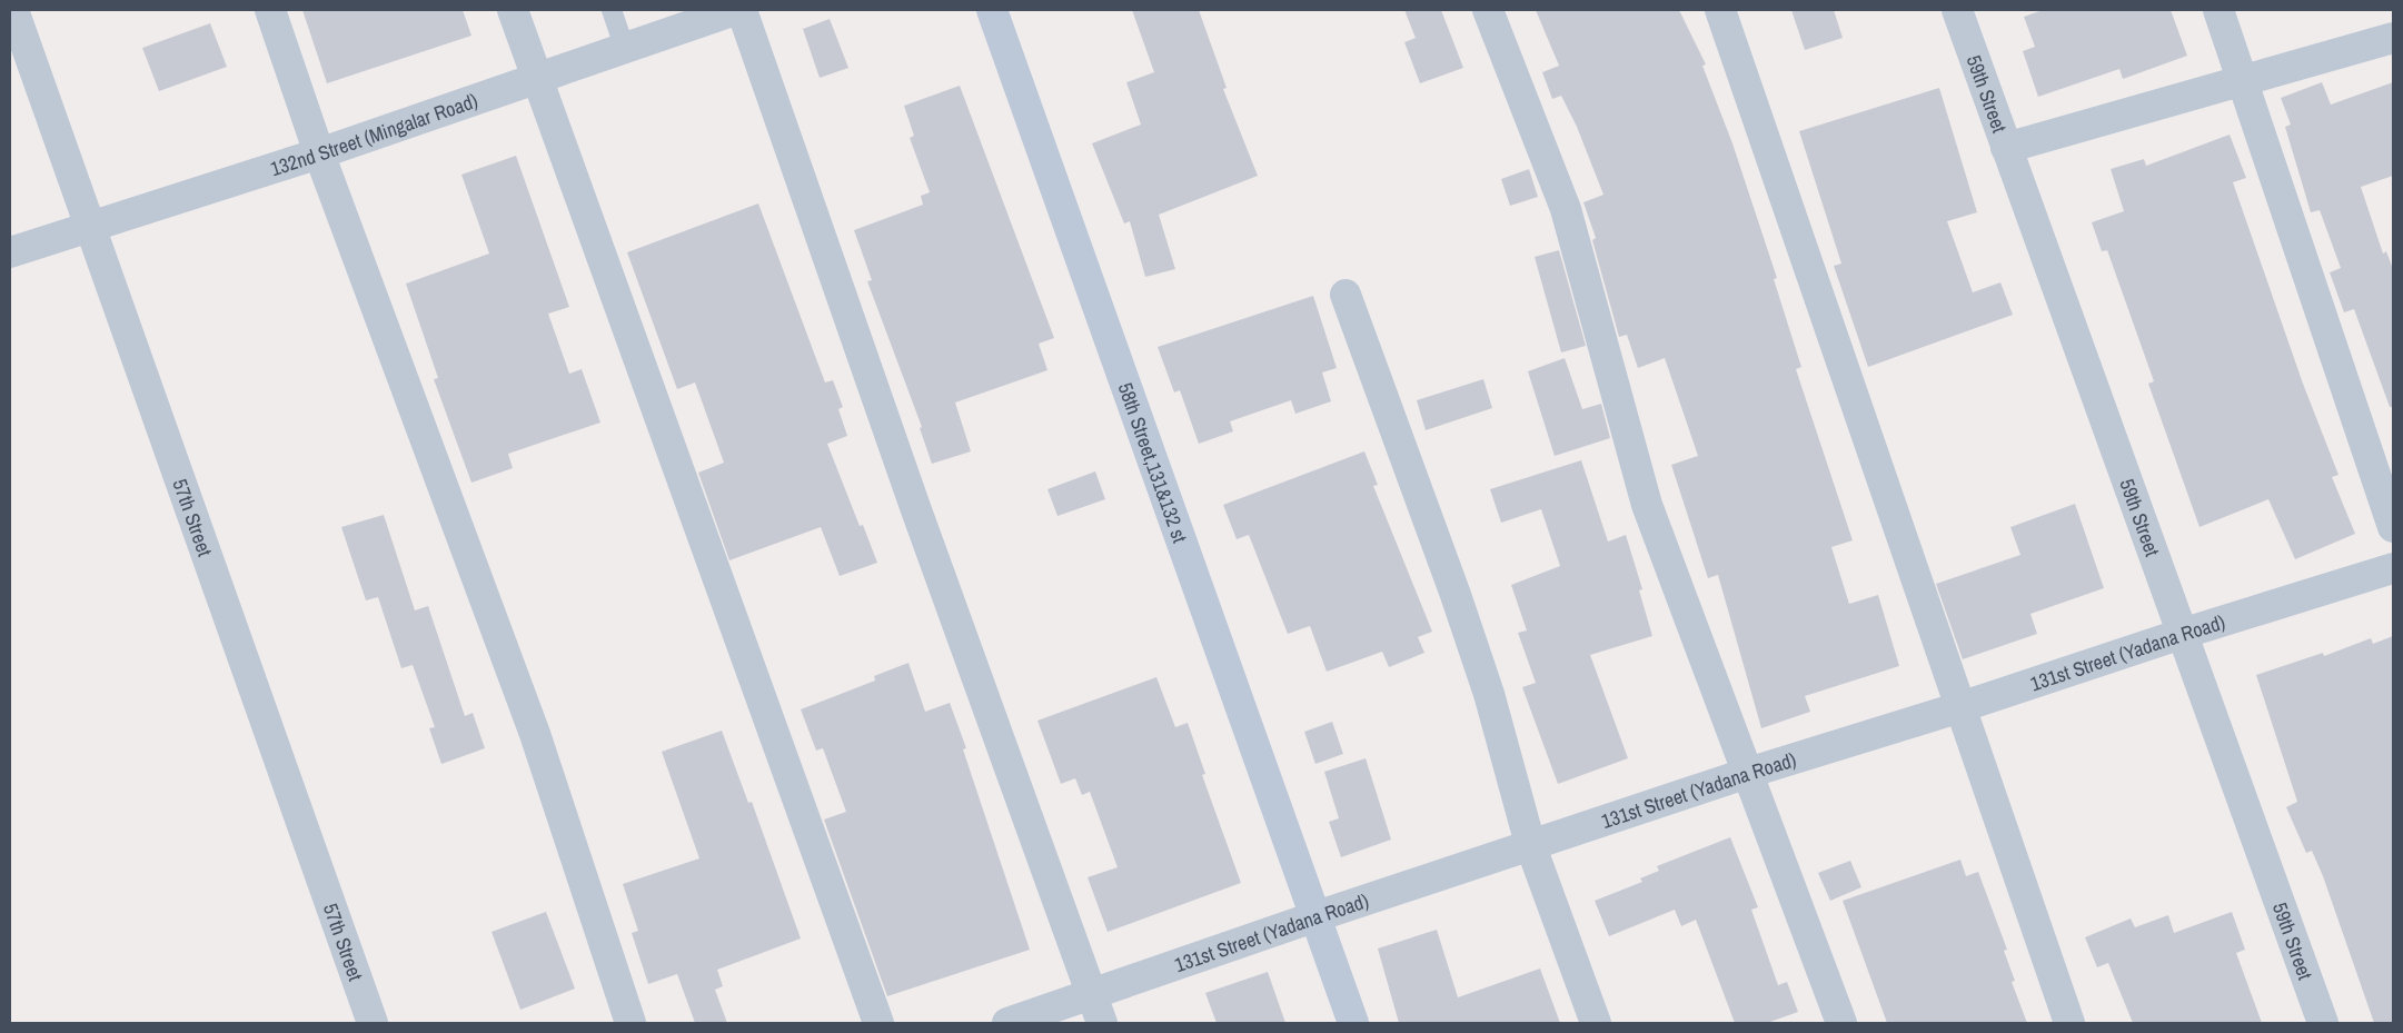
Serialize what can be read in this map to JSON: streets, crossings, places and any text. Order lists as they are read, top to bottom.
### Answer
{
  "streets": {
    "main road": ["58th Street,131&132 st"],
    "street": [
      "59th Street",
      "132nd Street (Mingalar Road)",
      "57th Street",
      "131st Street (Yadana Road)"
    ]
  },
  "crossings": [
    ["59th Street", "131st Street (Yadana Road)"],
    ["132nd Street (Mingalar Road)", "57th Street"],
    ["58th Street,131&132 st", "131st Street (Yadana Road)"]
  ]
}
